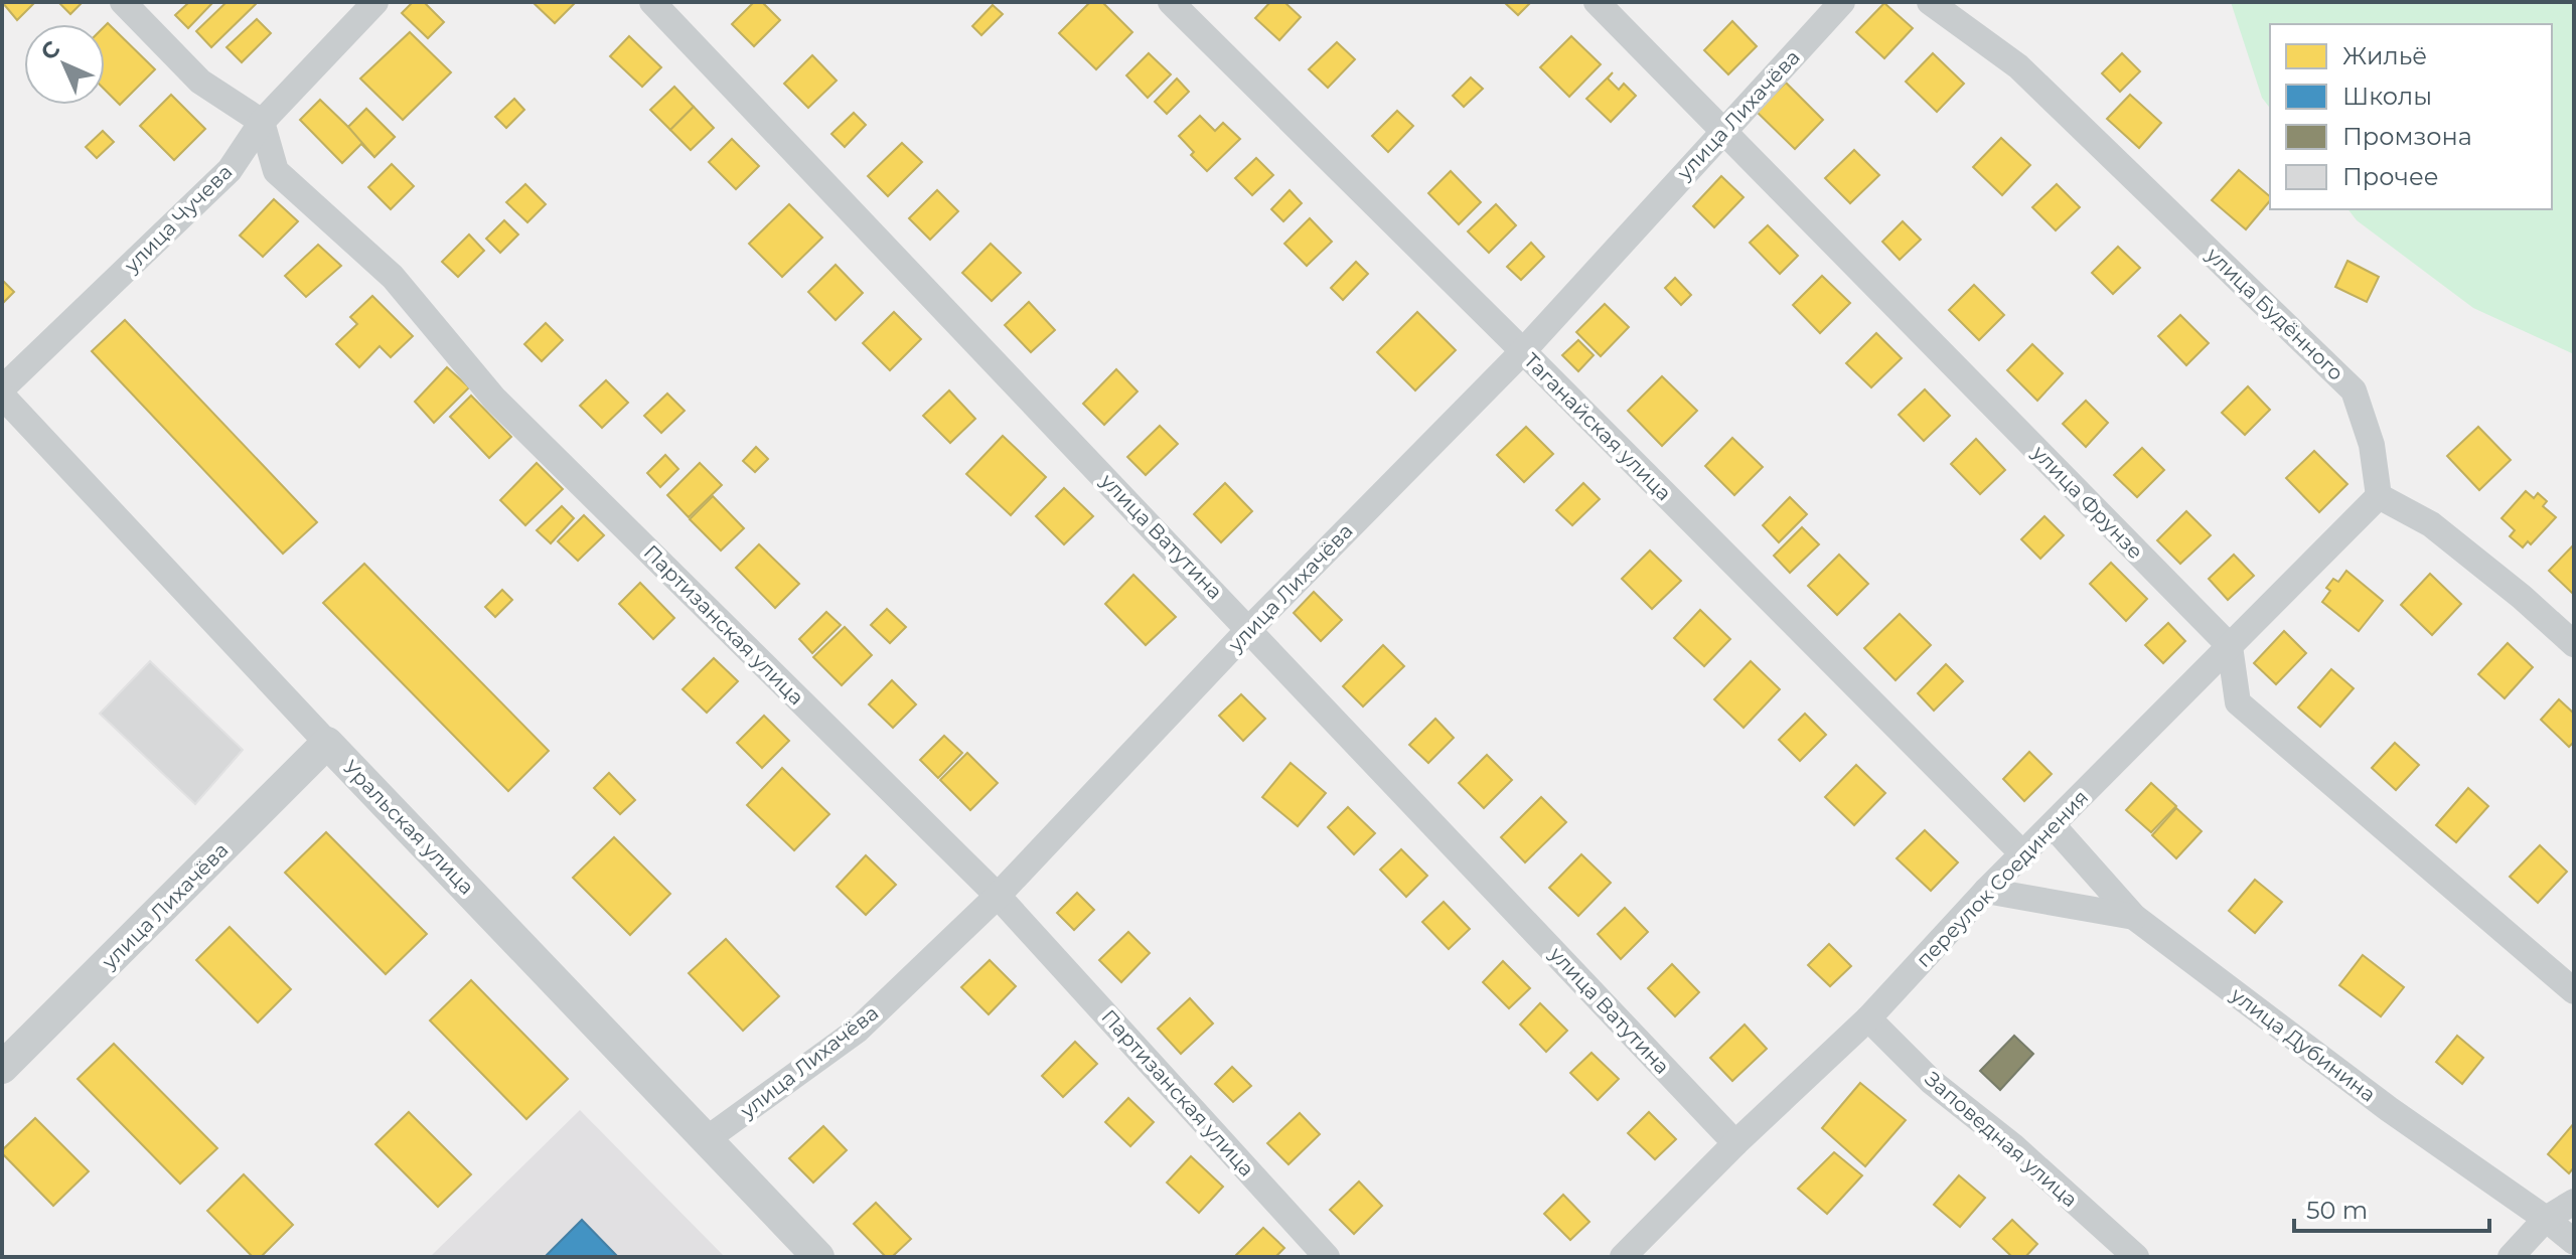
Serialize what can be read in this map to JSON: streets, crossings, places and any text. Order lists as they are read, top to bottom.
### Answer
{
  "streets": {
    "street": [
      "улица Лихачёва",
      "улица Чучева",
      "улица Будённого",
      "Таганайская улица",
      "улица Фрунзе",
      "улица Ватутина",
      "Партизанская улица",
      "Уральская улица",
      "переулок Соединения",
      "улица Дубинина",
      "Заповедная улица"
    ]
  },
  "crossings": [
    ["улица Лихачёва", "Таганайская улица"],
    ["улица Лихачёва", "улица Фрунзе"],
    ["улица Лихачёва", "улица Ватутина"],
    ["улица Лихачёва", "Партизанская улица"],
    ["улица Лихачёва", "Уральская улица"],
    ["улица Чучева", "Партизанская улица"],
    ["улица Будённого", "переулок Соединения"],
    ["Таганайская улица", "переулок Соединения"],
    ["улица Фрунзе", "переулок Соединения"],
    ["улица Ватутина", "переулок Соединения"],
    ["переулок Соединения", "улица Дубинина"],
    ["переулок Соединения", "Заповедная улица"]
  ],
  "legend": [
    "Жильё",
    "Школы",
    "Промзона",
    "Прочее"
  ],
  "scale_bar": "50 m",
  "north": "top left"
}
